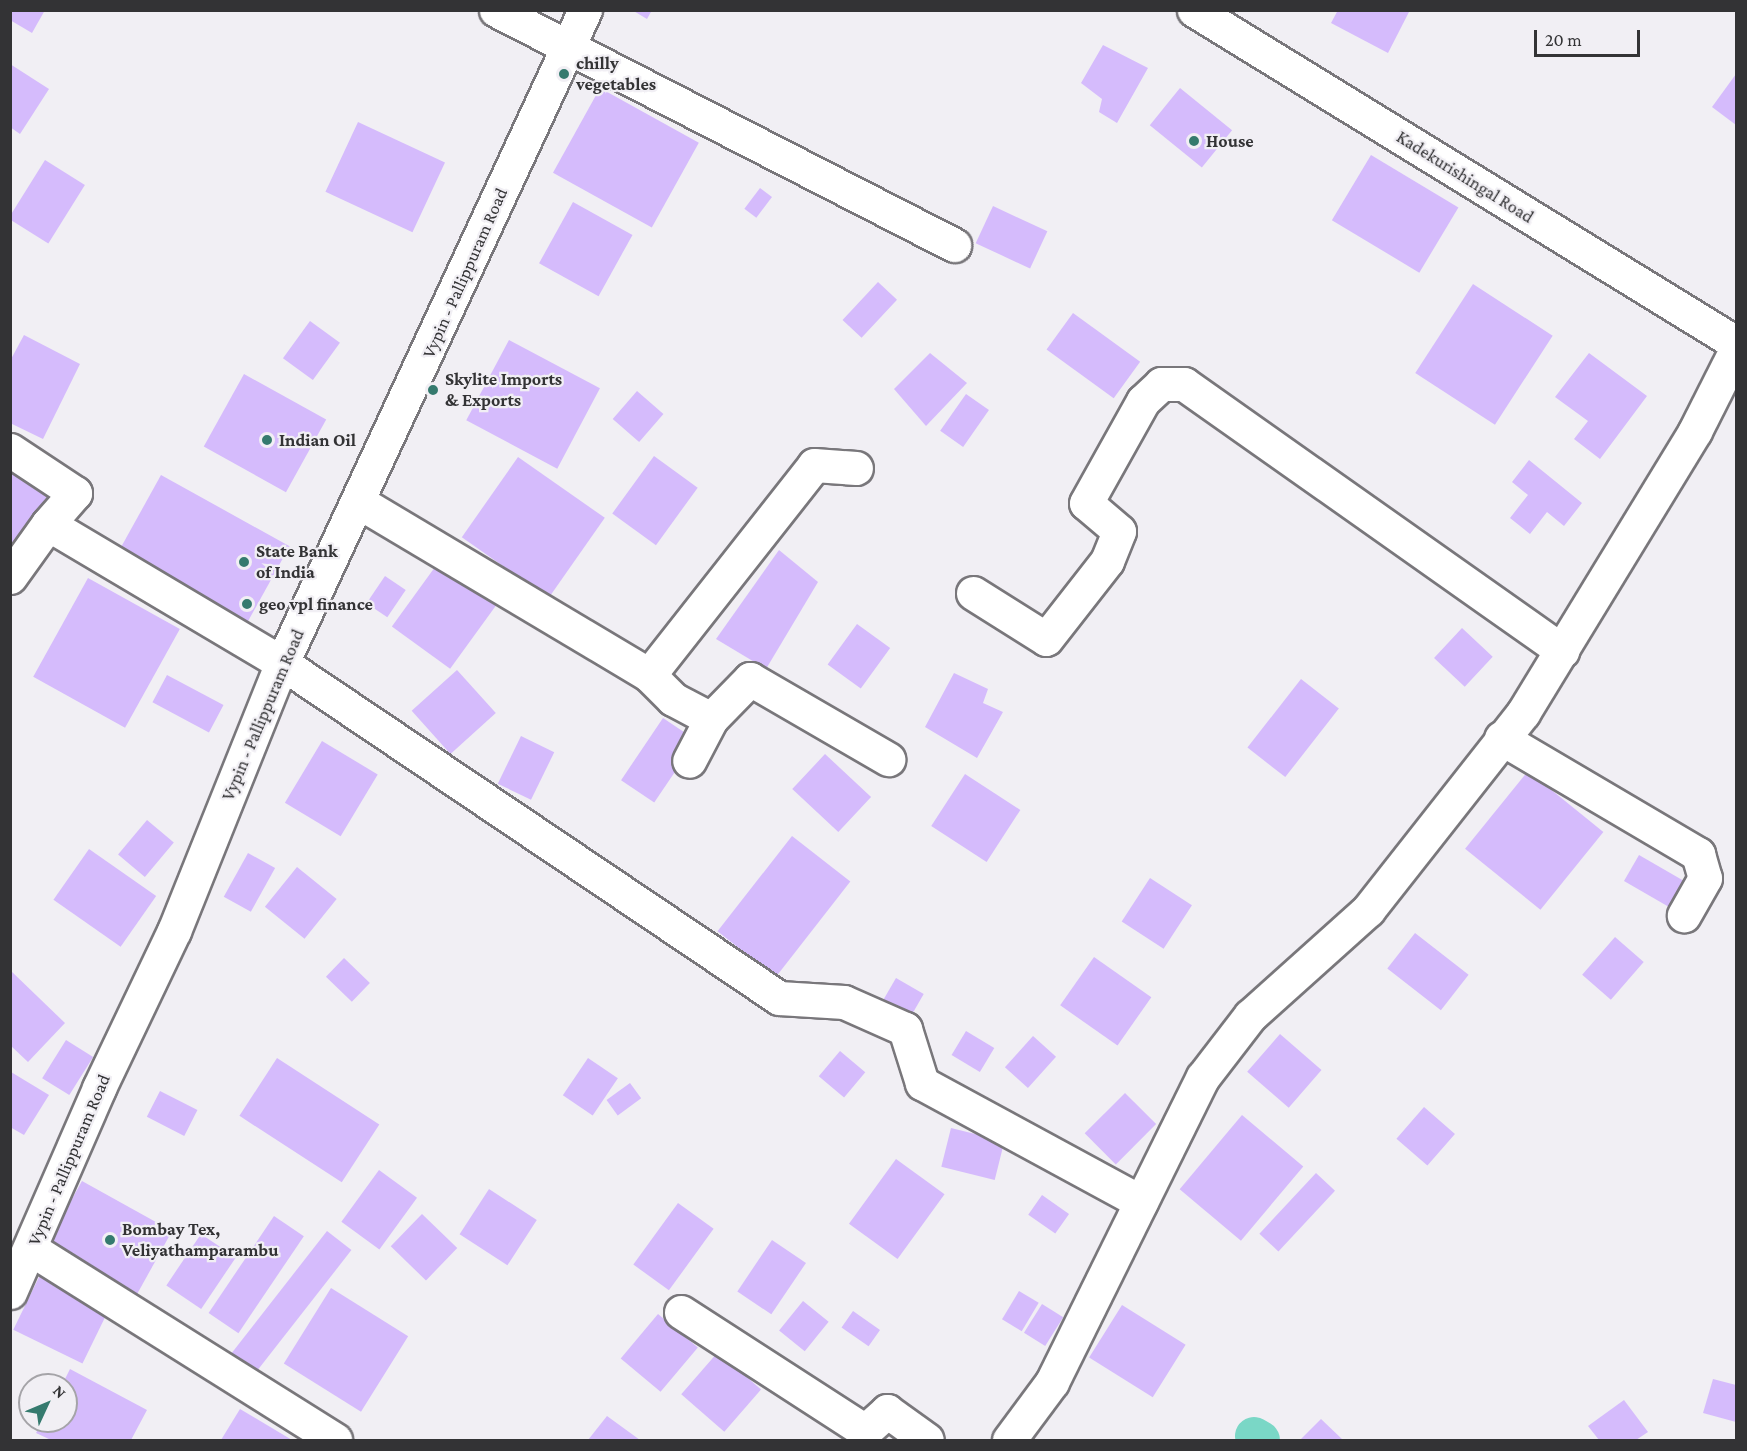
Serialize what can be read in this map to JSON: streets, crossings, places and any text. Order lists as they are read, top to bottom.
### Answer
{
  "streets": {
    "street": ["Kadekurishingal Road", "Vypin - Pallippuram Road"]
  },
  "places": [
    "chilly vegetables",
    "House",
    "Skylite Imports & Exports",
    "Indian Oil",
    "State Bank of India",
    "geo vpl finance",
    "Bombay Tex, Veliyathamparambu"
  ],
  "scale_bar": "20 m",
  "north": "top right"
}
